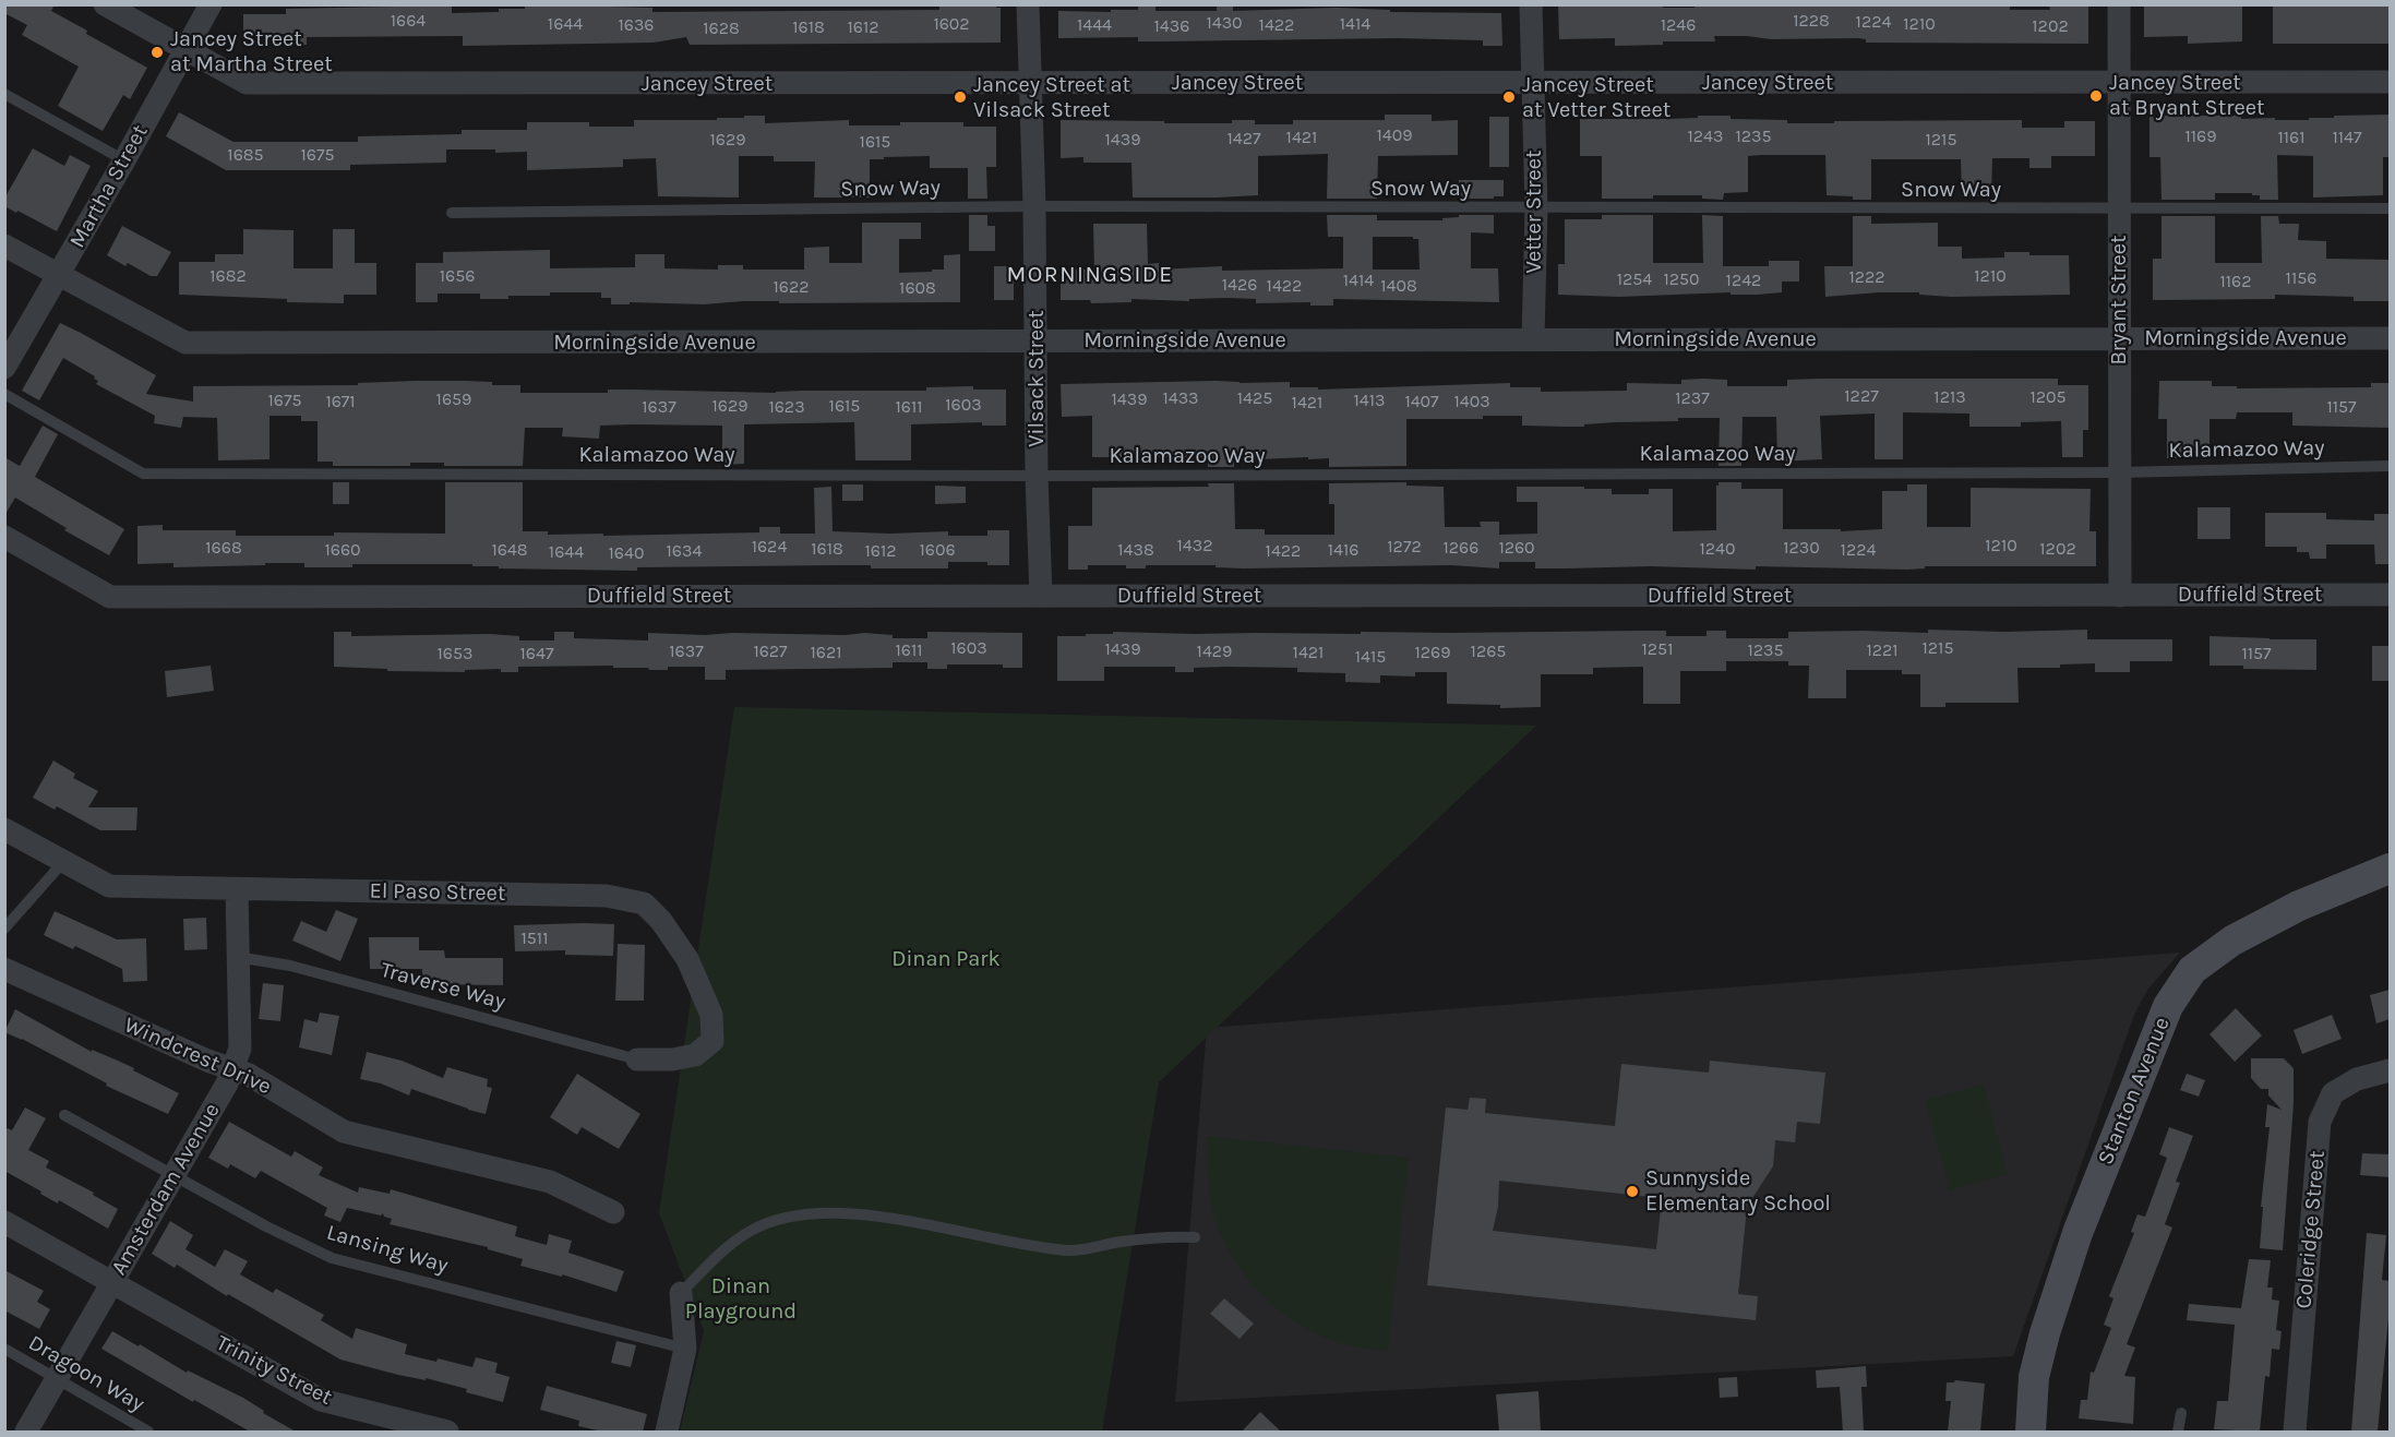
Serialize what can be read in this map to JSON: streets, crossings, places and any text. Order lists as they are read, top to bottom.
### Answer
{
  "streets": {
    "street": [
      "Jancey Street",
      "Martha Street",
      "Vetter Street",
      "Bryant Street",
      "Morningside Avenue",
      "Vilsack Street",
      "Duffield Street",
      "El Paso Street",
      "Windcrest Drive",
      "Stanton Avenue",
      "Amsterdam Avenue",
      "Coleridge Street",
      "Trinity Street"
    ],
    "lane": [
      "Snow Way",
      "Kalamazoo Way",
      "Traverse Way",
      "Lansing Way",
      "Dragoon Way"
    ]
  },
  "crossings": [
    ["Jancey Street", "Martha Street"],
    ["Jancey Street", "Vetter Street"],
    ["Jancey Street", "Bryant Street"],
    ["Jancey Street", "Vilsack Street"],
    ["Martha Street", "Morningside Avenue"],
    ["Snow Way", "Vetter Street"],
    ["Snow Way", "Bryant Street"],
    ["Snow Way", "Vilsack Street"],
    ["Vetter Street", "Morningside Avenue"],
    ["Bryant Street", "Morningside Avenue"],
    ["Bryant Street", "Kalamazoo Way"],
    ["Bryant Street", "Duffield Street"],
    ["Morningside Avenue", "Vilsack Street"],
    ["Vilsack Street", "Kalamazoo Way"],
    ["Vilsack Street", "Duffield Street"],
    ["El Paso Street", "Traverse Way"],
    ["El Paso Street", "Amsterdam Avenue"],
    ["Traverse Way", "Amsterdam Avenue"],
    ["Windcrest Drive", "Amsterdam Avenue"],
    ["Amsterdam Avenue", "Lansing Way"],
    ["Amsterdam Avenue", "Trinity Street"],
    ["Amsterdam Avenue", "Dragoon Way"]
  ],
  "districts": ["MORNINGSIDE"],
  "parks": ["Dinan Park", "Dinan Playground"],
  "places": [
    "Jancey Street at Martha Street",
    "Jancey Street at Bryant Street",
    "Jancey Street at Vilsack Street",
    "Jancey Street at Vetter Street",
    "Sunnyside Elementary School"
  ],
  "house_numbers": [
    "1664",
    "1228",
    "1224",
    "1430",
    "1644",
    "1602",
    "1414",
    "1210",
    "1636",
    "1444",
    "1422",
    "1246",
    "1436",
    "1202",
    "1618",
    "1612",
    "1628",
    "1409",
    "1243",
    "1235",
    "1169",
    "1421",
    "1161",
    "1147",
    "1427",
    "1629",
    "1439",
    "1215",
    "1615",
    "1685",
    "1675",
    "1682",
    "1656",
    "1210",
    "1222",
    "1156",
    "1254",
    "1250",
    "1414",
    "1242",
    "1162",
    "1426",
    "1422",
    "1408",
    "1622",
    "1608",
    "1227",
    "1213",
    "1205",
    "1433",
    "1425",
    "1237",
    "1659",
    "1439",
    "1675",
    "1413",
    "1671",
    "1407",
    "1403",
    "1421",
    "1603",
    "1629",
    "1615",
    "1637",
    "1623",
    "1611",
    "1157",
    "1432",
    "1210",
    "1624",
    "1272",
    "1668",
    "1266",
    "1260",
    "1230",
    "1618",
    "1240",
    "1202",
    "1660",
    "1648",
    "1606",
    "1438",
    "1416",
    "1224",
    "1634",
    "1612",
    "1422",
    "1644",
    "1640",
    "1603",
    "1215",
    "1439",
    "1251",
    "1611",
    "1235",
    "1221",
    "1637",
    "1627",
    "1429",
    "1265",
    "1621",
    "1421",
    "1269",
    "1653",
    "1647",
    "1157",
    "1415",
    "1511"
  ]
}
